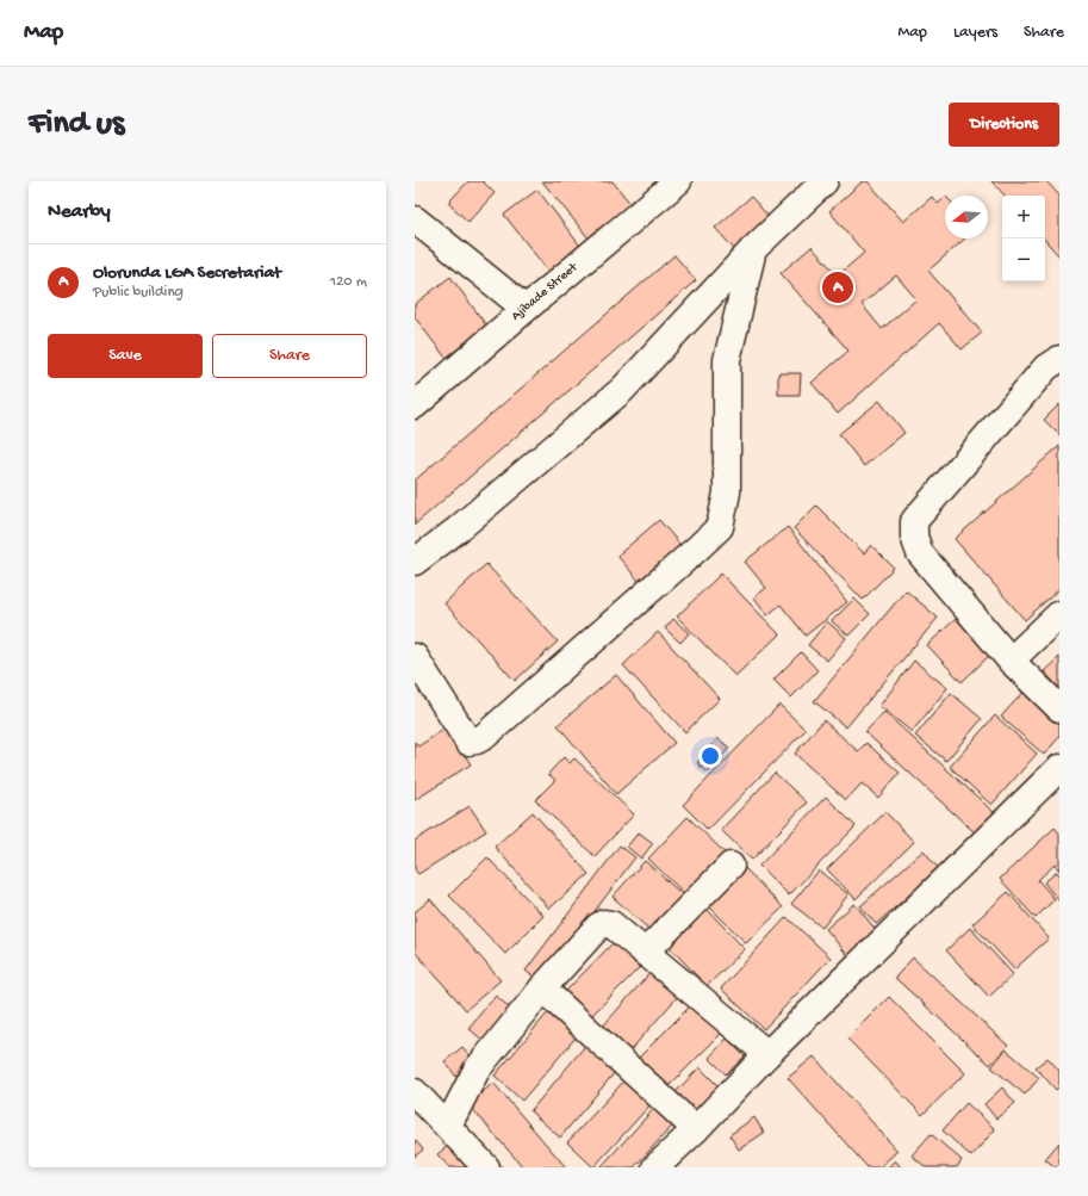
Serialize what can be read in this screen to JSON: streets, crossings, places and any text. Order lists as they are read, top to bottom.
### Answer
{
  "streets": {
    "street": ["Ajibade Street"]
  },
  "north": "left",
  "page": {
    "header": "Map",
    "nav": ["Map", "Layers", "Share"],
    "buttons": [
      "Directions",
      ["Save", "Share"]
    ],
    "title": "Find us",
    "heading": "Nearby",
    "map_buttons": ["+", "−"],
    "list": [
      {
        "mark": "A",
        "name": "Olorunda LGA Secretariat",
        "note": "Public building",
        "value": "120 m"
      }
    ],
    "pins": "A"
  }
}
